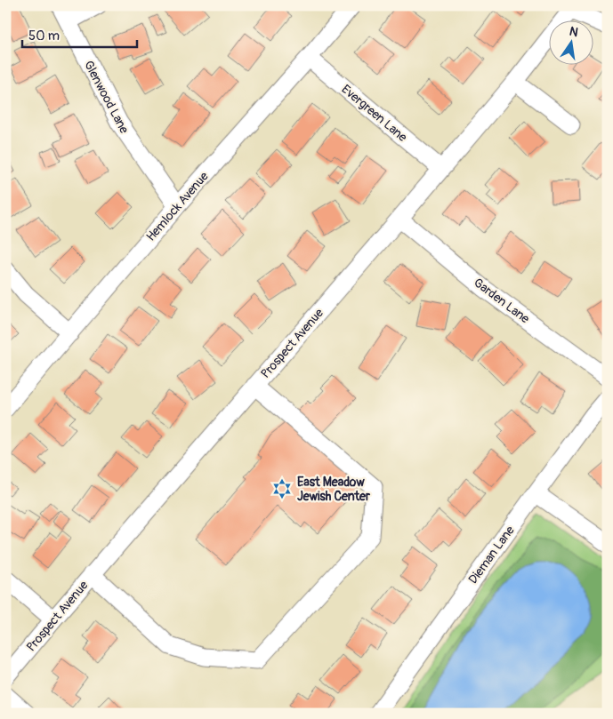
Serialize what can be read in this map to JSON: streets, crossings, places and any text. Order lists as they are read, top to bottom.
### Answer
{
  "streets": {
    "street": [
      "Glenwood Lane",
      "Evergreen Lane",
      "Hemlock Avenue",
      "Garden Lane",
      "Prospect Avenue",
      "Dieman Lane"
    ]
  },
  "crossings": [
    ["Glenwood Lane", "Hemlock Avenue"],
    ["Evergreen Lane", "Hemlock Avenue"],
    ["Evergreen Lane", "Prospect Avenue"],
    ["Garden Lane", "Prospect Avenue"]
  ],
  "places": {
    "synagogue": ["East Meadow Jewish Center"]
  },
  "scale_bar": "50 m",
  "north": "top"
}
